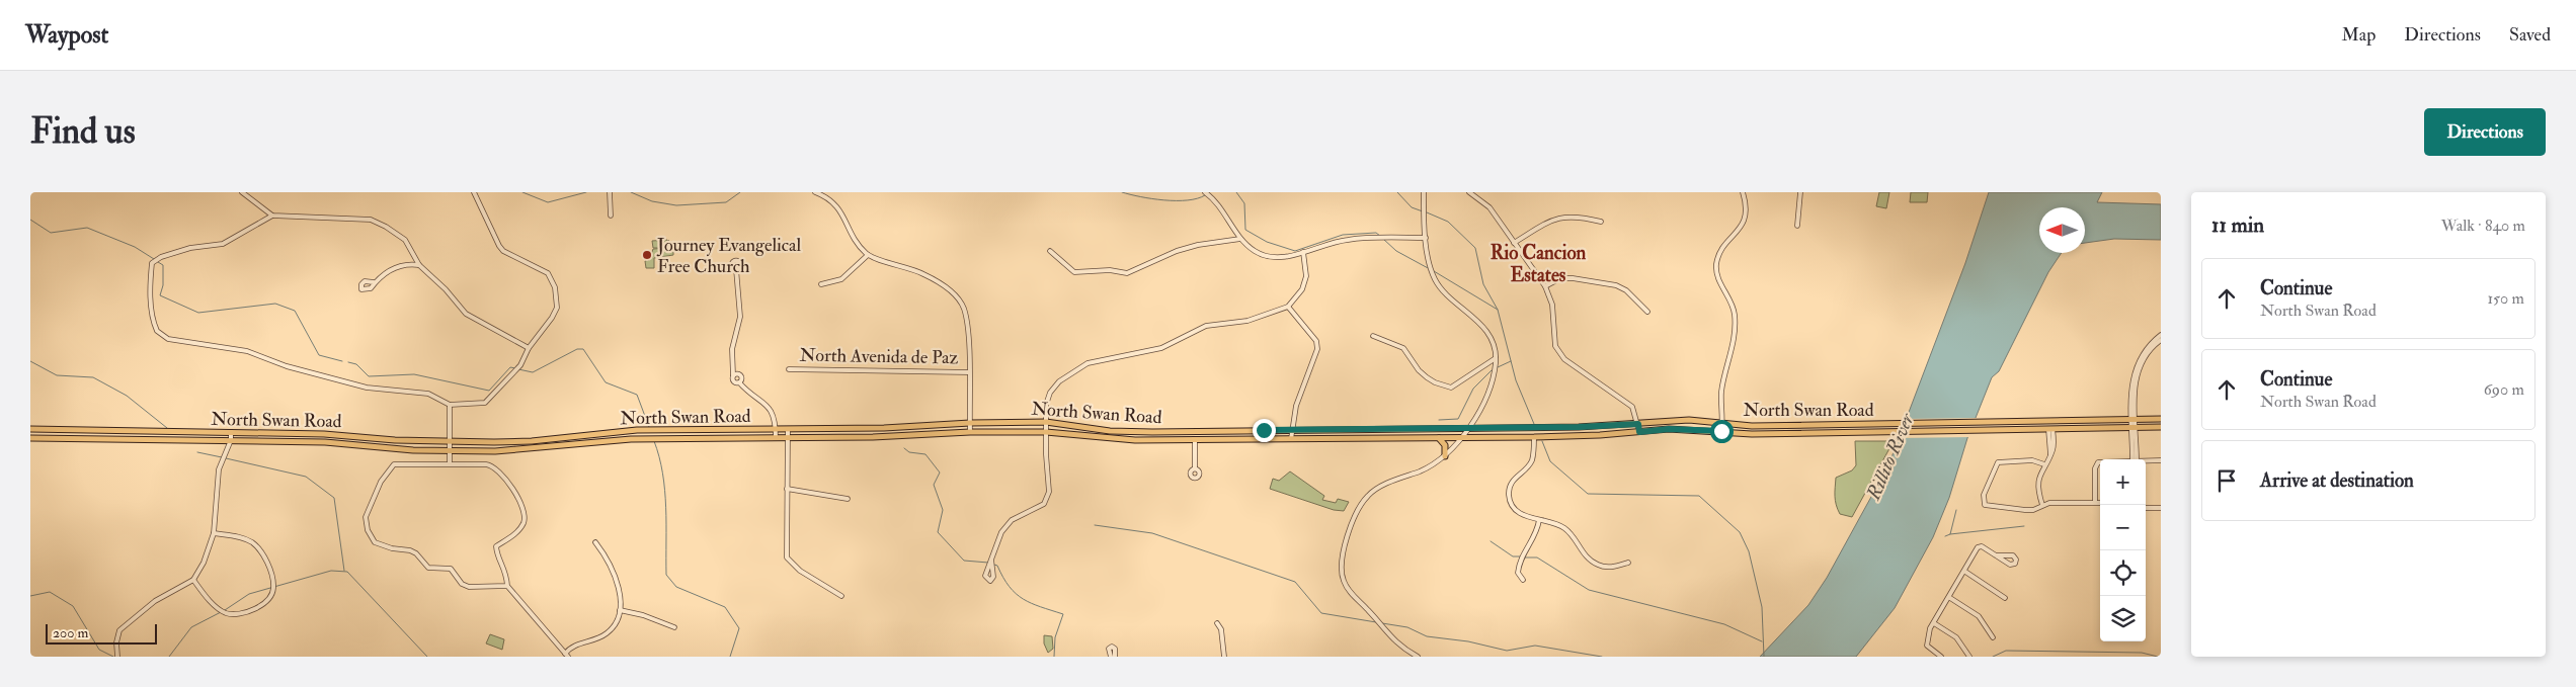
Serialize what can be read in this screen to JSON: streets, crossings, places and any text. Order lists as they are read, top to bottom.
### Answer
{
  "streets": {
    "main road": ["North Swan Road"],
    "street": ["North Avenida de Paz"]
  },
  "districts": ["Rio Cancion Estates"],
  "water": ["Rillito River"],
  "places": ["Journey Evangelical Free Church"],
  "scale_bar": "200 m",
  "north": "left",
  "page": {
    "header": "Waypost",
    "nav": ["Map", "Directions", "Saved"],
    "buttons": "Directions",
    "title": "Find us",
    "heading": ["11 min", "Walk · 840 m"],
    "list": [
      ["Continue", "North Swan Road", "150 m"],
      ["Continue", "North Swan Road", "690 m"],
      "Arrive at destination"
    ],
    "map_buttons": ["+", "−"],
    "scale": "200 m"
  }
}
